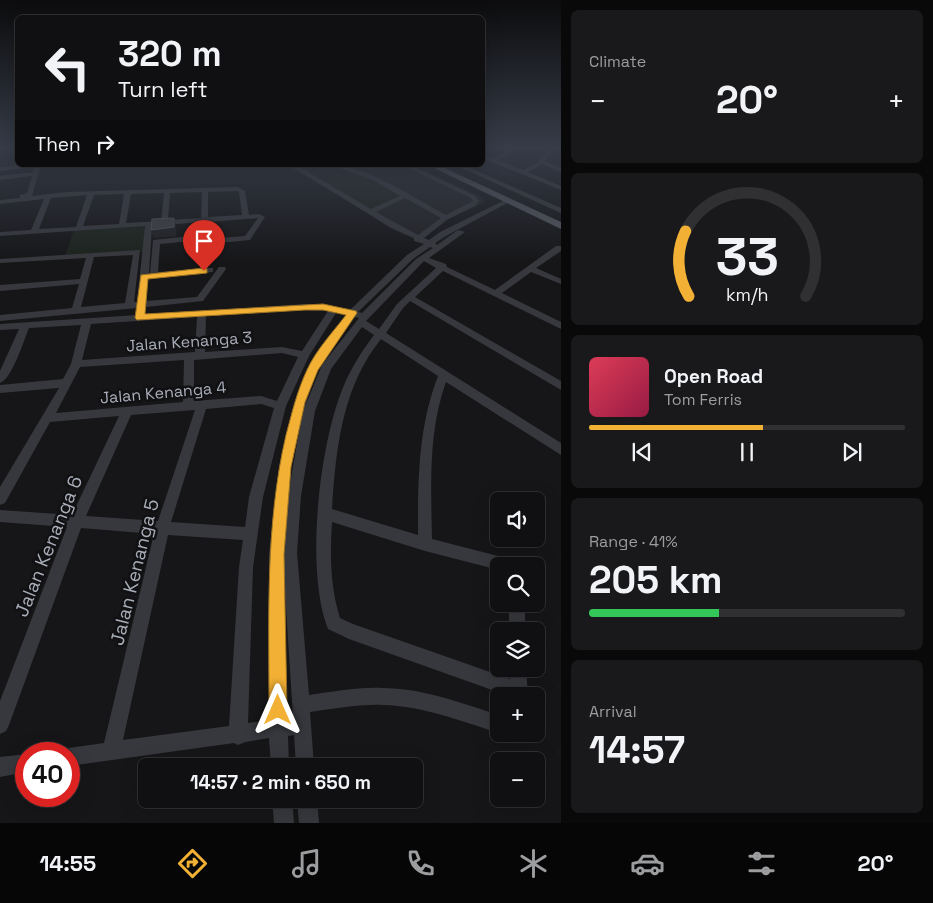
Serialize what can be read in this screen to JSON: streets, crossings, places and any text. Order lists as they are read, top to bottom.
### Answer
{
  "streets": {
    "street": [
      "Jalan Kenanga 3",
      "Jalan Kenanga 4",
      "Jalan Kenanga 6",
      "Jalan Kenanga 5"
    ]
  },
  "crossings": [
    ["Jalan Kenanga 3", "Jalan Kenanga 5"],
    ["Jalan Kenanga 4", "Jalan Kenanga 6"],
    ["Jalan Kenanga 4", "Jalan Kenanga 5"]
  ],
  "page": {
    "tile": [
      "Climate",
      ["Range · 41%", "205 km"],
      ["Arrival", "14:57"]
    ],
    "turn": ["320 m", "Turn left"],
    "heat": ["−", "20°", "+"],
    "then": "Then",
    "song": ["Open Road", "Tom Ferris"],
    "map_buttons": ["+", "−"],
    "limit": "40",
    "trip": "14:57 · 2 min · 650 m",
    "tabs": ["14:55", "20°"],
    "gauge": ["33", "km/h"]
  }
}
